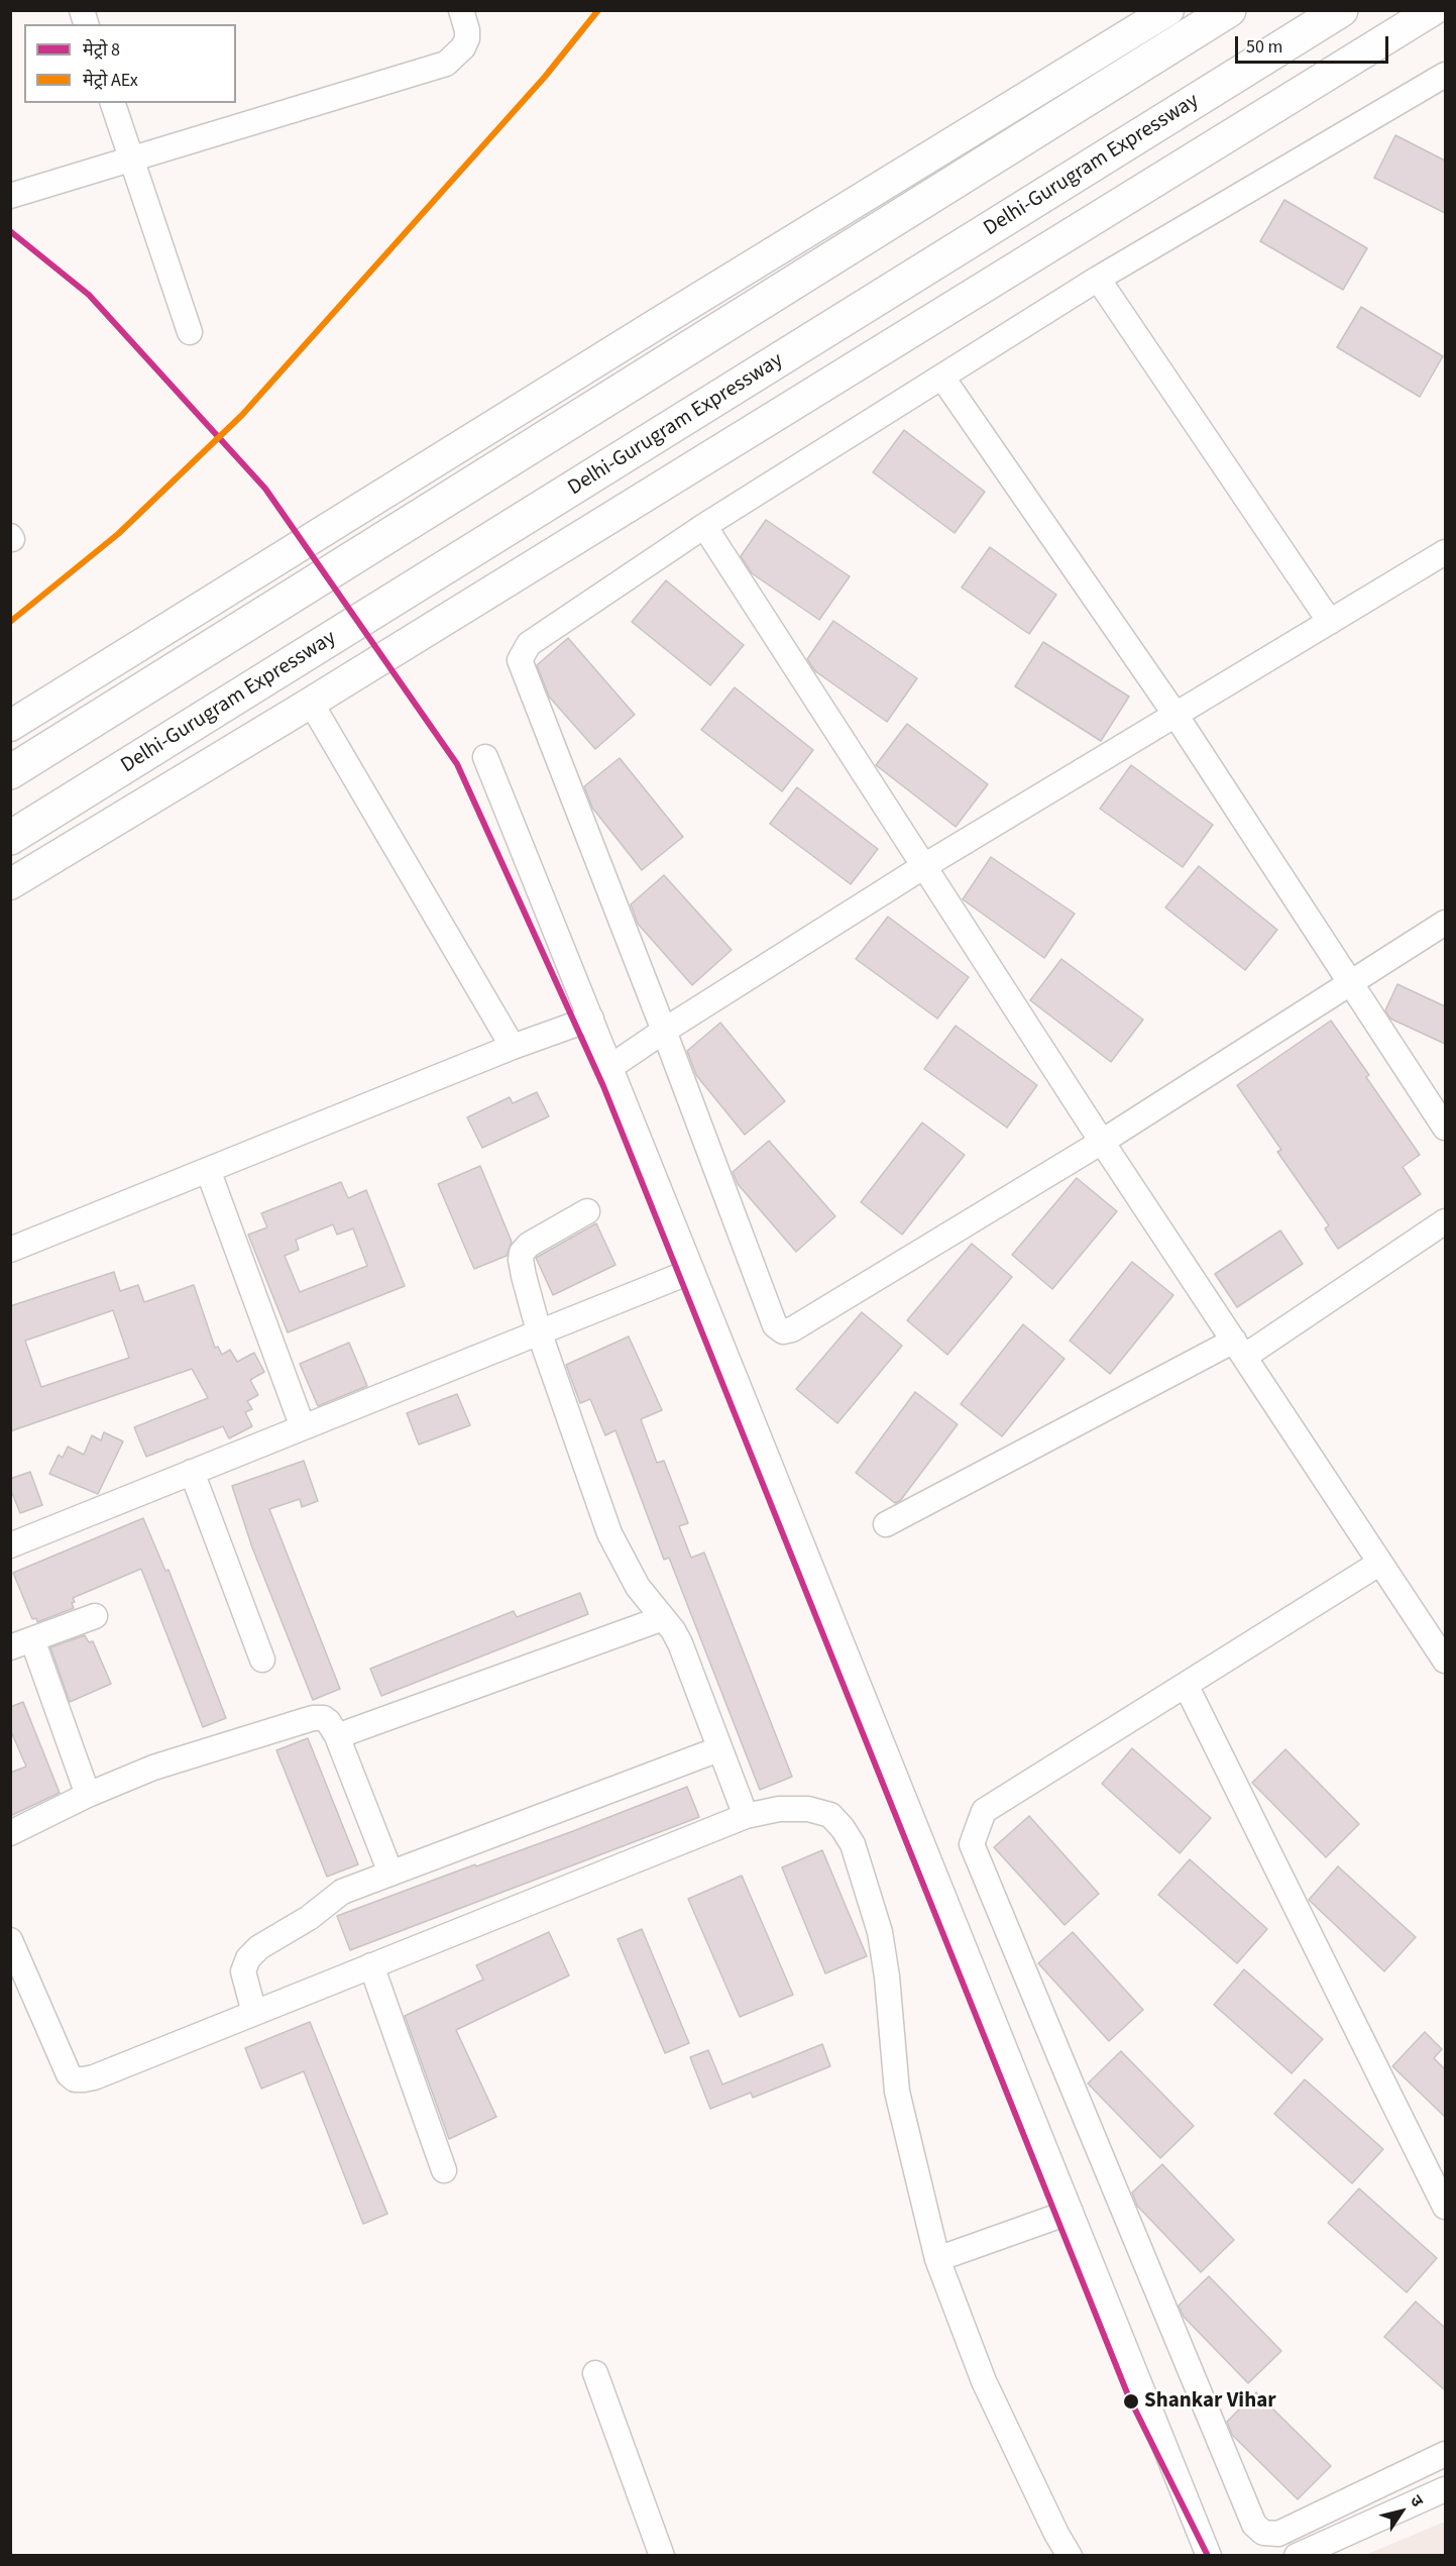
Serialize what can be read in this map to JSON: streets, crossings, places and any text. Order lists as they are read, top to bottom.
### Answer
{
  "streets": {
    "highway": ["Delhi-Gurugram Expressway"]
  },
  "places": ["Shankar Vihar"],
  "lines": ["metro line AEx", "metro line 8"],
  "legend": ["मेट्रो 8", "मेट्रो AEx"],
  "scale_bar": "50 m",
  "north": "top right"
}
